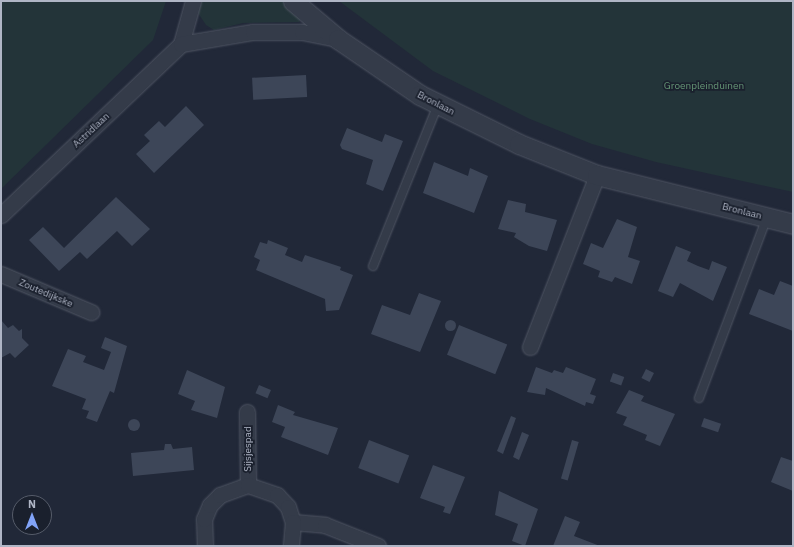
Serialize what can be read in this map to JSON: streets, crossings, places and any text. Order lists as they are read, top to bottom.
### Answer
{
  "streets": {
    "street": [
      "Bronlaan",
      "Astridlaan",
      "Zoutedijkske",
      "Sijsjespad"
    ]
  },
  "parks": ["Groenpleinduinen"],
  "north": "top"
}
